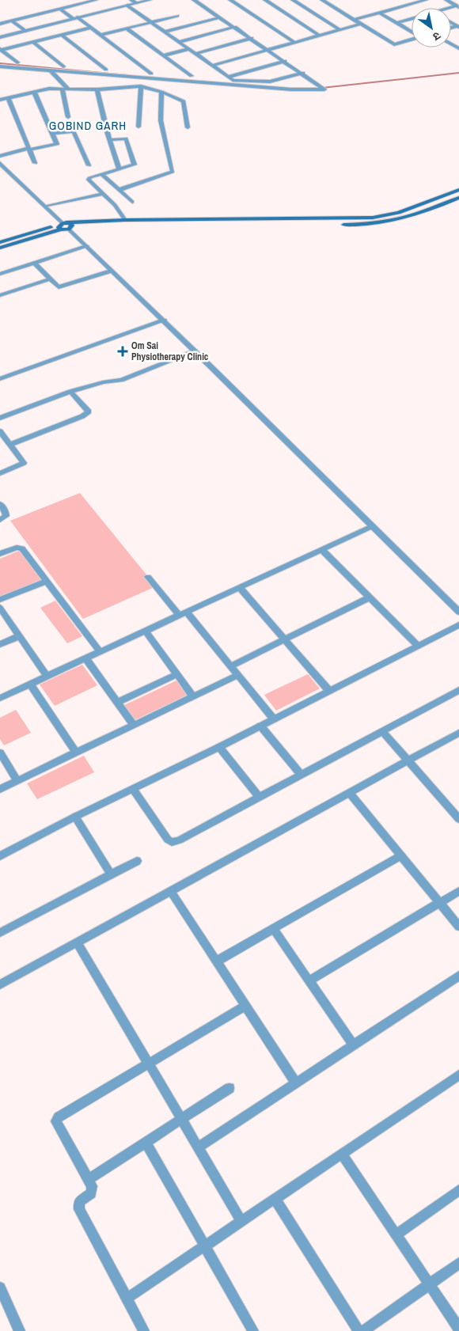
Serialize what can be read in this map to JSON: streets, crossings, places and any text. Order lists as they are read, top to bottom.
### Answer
{
  "districts": ["GOBIND GARH"],
  "places": {
    "health": ["Om Sai Physiotherapy Clinic"]
  },
  "north": "bottom right"
}
